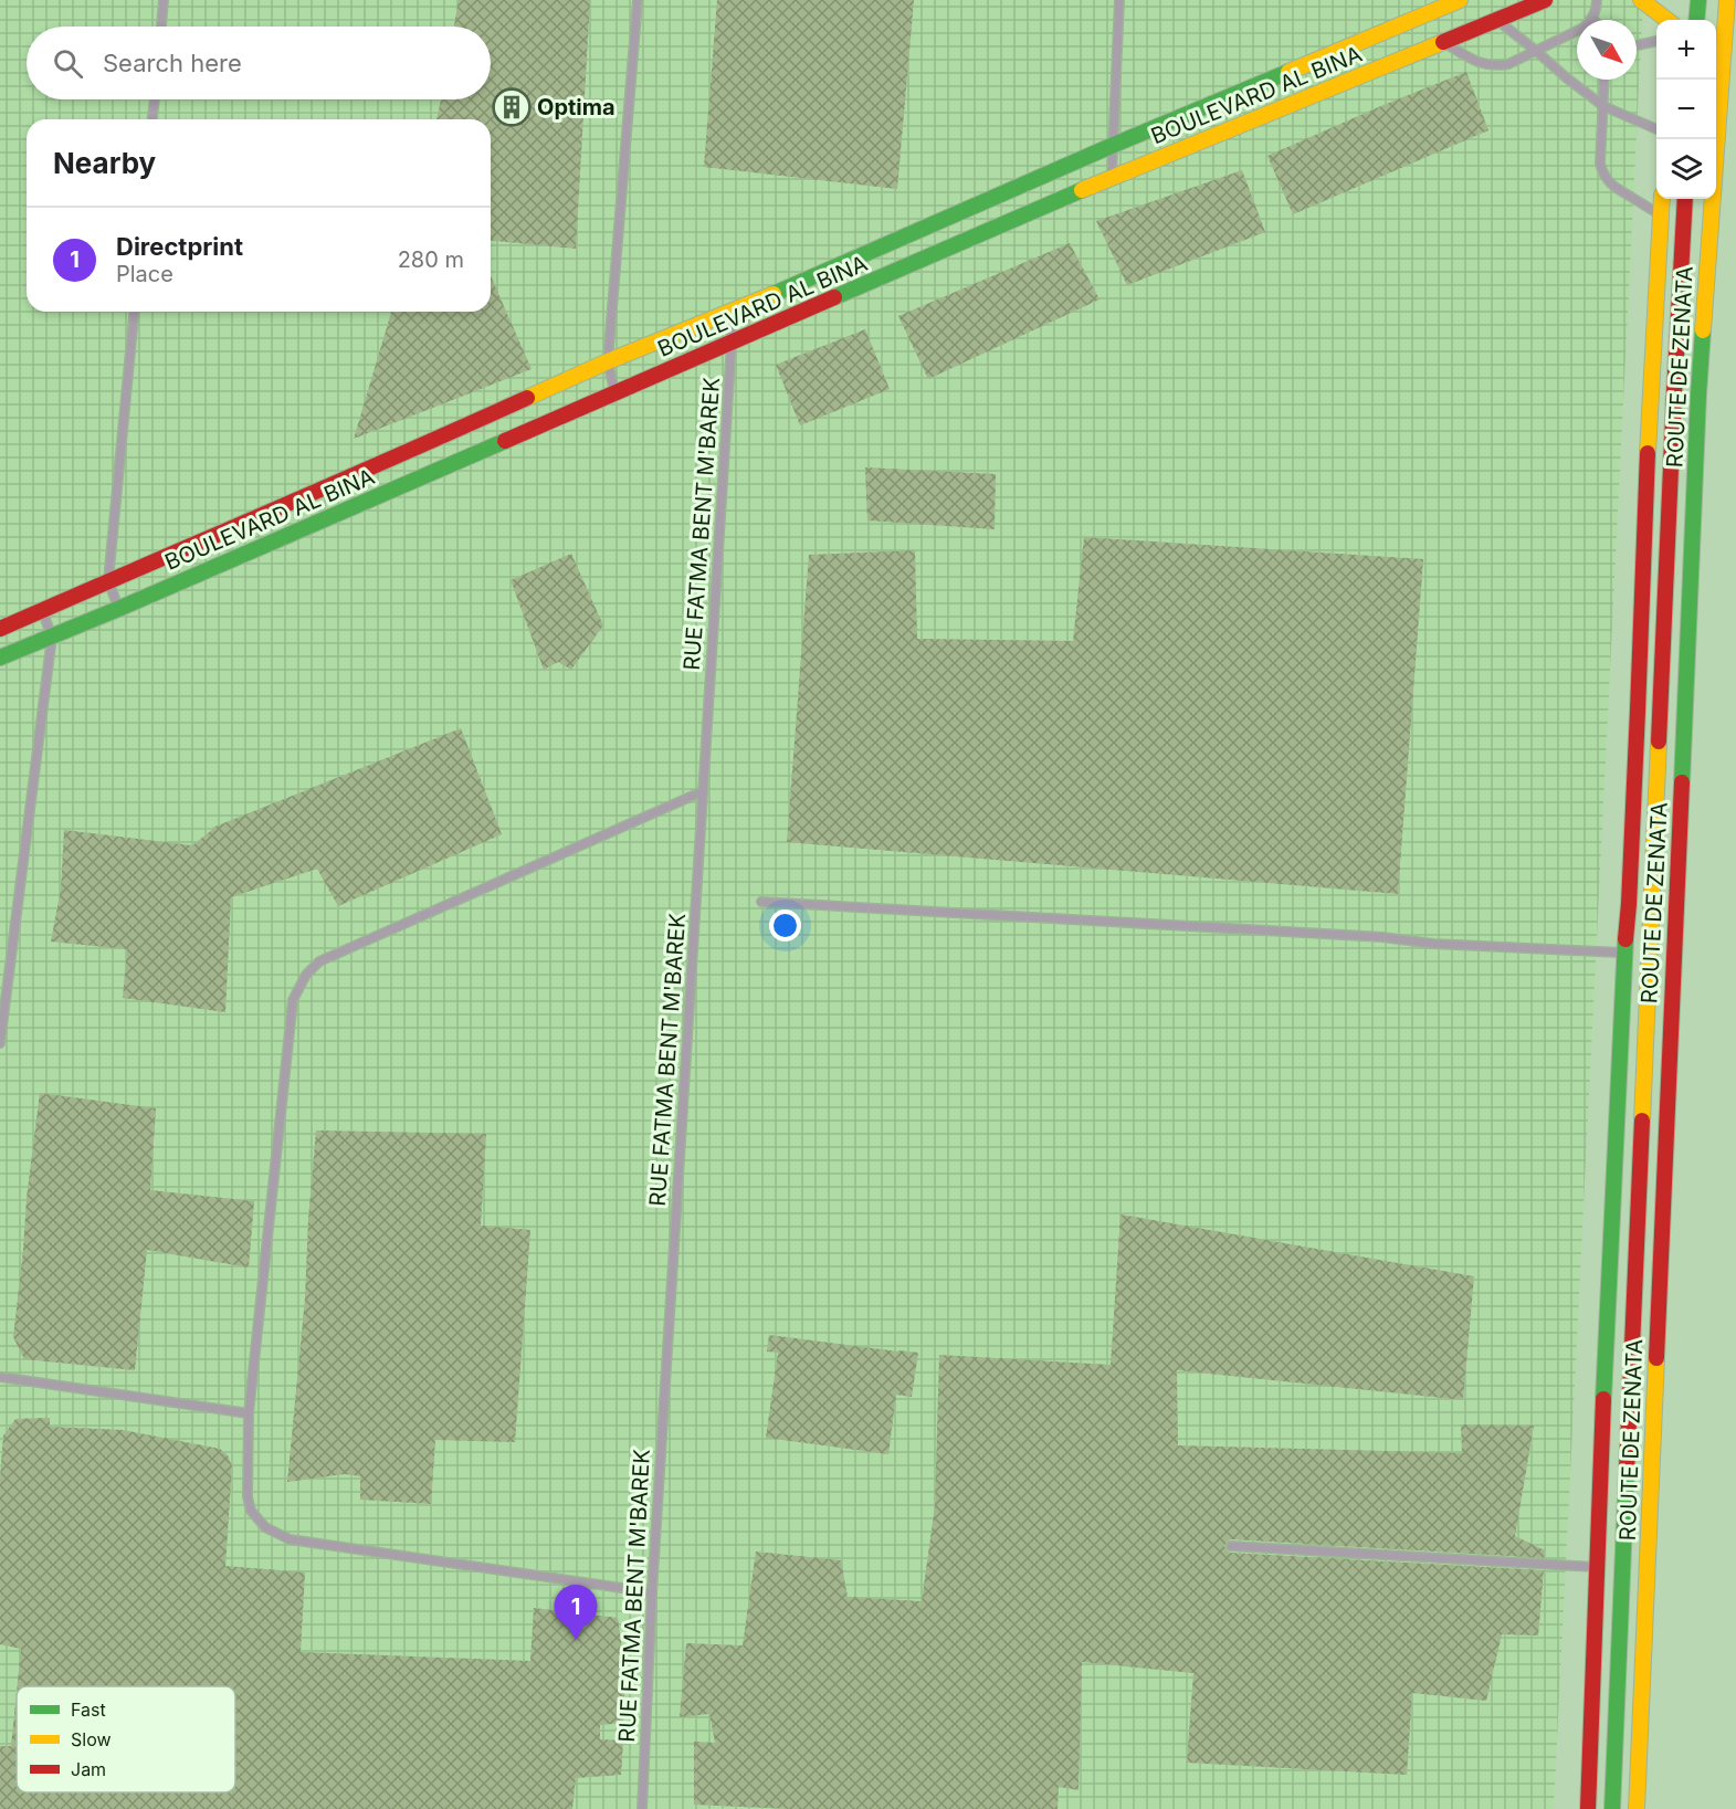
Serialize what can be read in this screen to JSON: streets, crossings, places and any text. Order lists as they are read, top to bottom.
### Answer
{
  "streets": {
    "main road": ["BOULEVARD AL BINA", "ROUTE DE ZENATA"],
    "lane": ["RUE FATMA BENT M'BAREK"]
  },
  "crossings": [
    ["BOULEVARD AL BINA", "RUE FATMA BENT M'BAREK"]
  ],
  "places": {
    "building": ["Optima"]
  },
  "legend": ["Fast", "Slow", "Jam"],
  "north": "bottom right",
  "page": {
    "map_buttons": ["+", "−"],
    "search": "Search here",
    "heading": "Nearby",
    "list": [
      {
        "mark": "1",
        "name": "Directprint",
        "note": "Place",
        "value": "280 m"
      }
    ],
    "pins": "1"
  }
}
